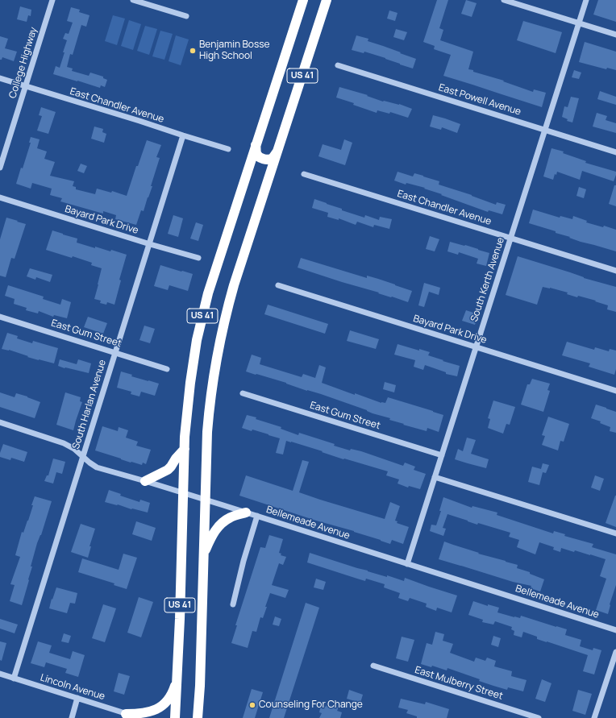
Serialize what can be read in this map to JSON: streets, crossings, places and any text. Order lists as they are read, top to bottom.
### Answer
{
  "streets": {
    "highway": ["US 41"],
    "street": [
      "College Highway",
      "East Powell Avenue",
      "East Chandler Avenue",
      "Bayard Park Drive",
      "South Kerth Avenue",
      "East Gum Street",
      "South Harlan Avenue",
      "Bellemeade Avenue",
      "East Mulberry Street",
      "Lincoln Avenue"
    ]
  },
  "crossings": [
    ["College Highway", "East Chandler Avenue"],
    ["US 41", "Bellemeade Avenue"],
    ["East Powell Avenue", "South Kerth Avenue"],
    ["East Chandler Avenue", "South Kerth Avenue"],
    ["East Chandler Avenue", "South Harlan Avenue"],
    ["Bayard Park Drive", "South Kerth Avenue"],
    ["Bayard Park Drive", "South Harlan Avenue"],
    ["South Kerth Avenue", "East Gum Street"],
    ["South Kerth Avenue", "Bellemeade Avenue"],
    ["East Gum Street", "South Harlan Avenue"],
    ["South Harlan Avenue", "Bellemeade Avenue"],
    ["South Harlan Avenue", "Lincoln Avenue"]
  ],
  "places": ["Benjamin Bosse High School", "Counseling For Change"]
}
